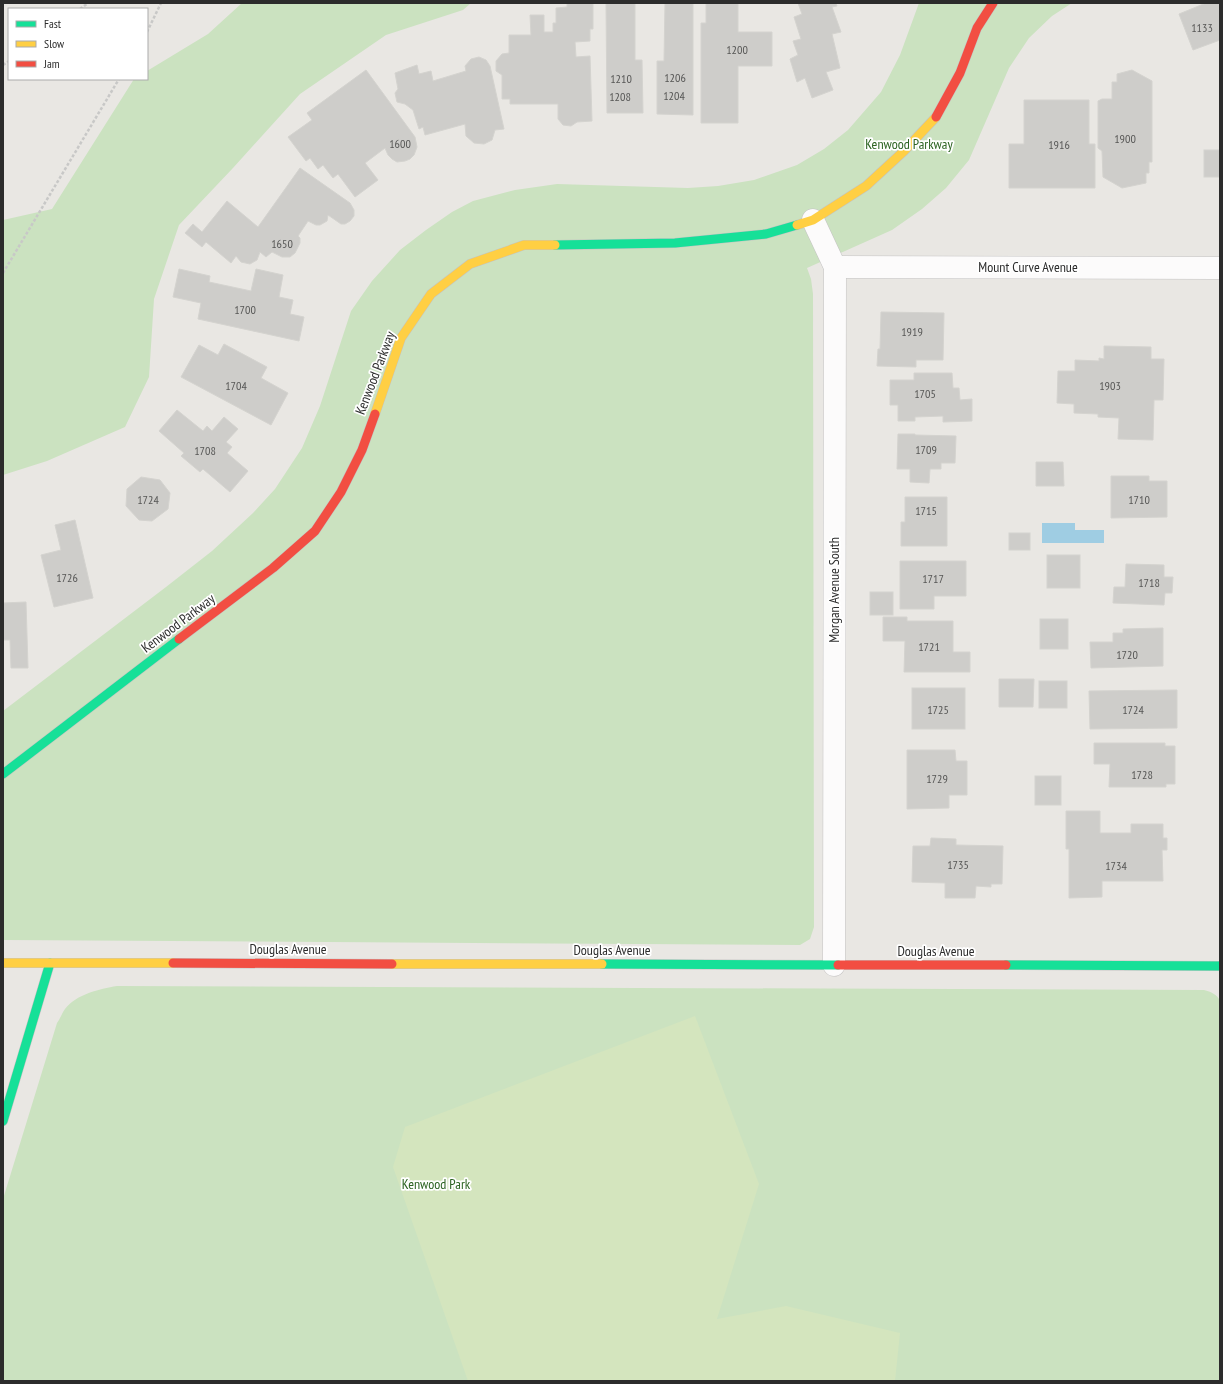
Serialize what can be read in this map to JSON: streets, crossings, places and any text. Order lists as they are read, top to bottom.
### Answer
{
  "streets": {
    "street": [
      "Mount Curve Avenue",
      "Kenwood Parkway",
      "Morgan Avenue South",
      "Douglas Avenue"
    ]
  },
  "crossings": [
    ["Mount Curve Avenue", "Morgan Avenue South"],
    ["Kenwood Parkway", "Morgan Avenue South"],
    ["Morgan Avenue South", "Douglas Avenue"]
  ],
  "parks": ["Kenwood Parkway", "Kenwood Park"],
  "house_numbers": [
    "1133",
    "1200",
    "1206",
    "1210",
    "1204",
    "1208",
    "1900",
    "1600",
    "1916",
    "1650",
    "1700",
    "1919",
    "1704",
    "1903",
    "1705",
    "1709",
    "1708",
    "1724",
    "1710",
    "1715",
    "1726",
    "1717",
    "1718",
    "1721",
    "1720",
    "1725",
    "1724",
    "1728",
    "1729",
    "1735",
    "1734"
  ],
  "legend": ["Fast", "Slow", "Jam"]
}
